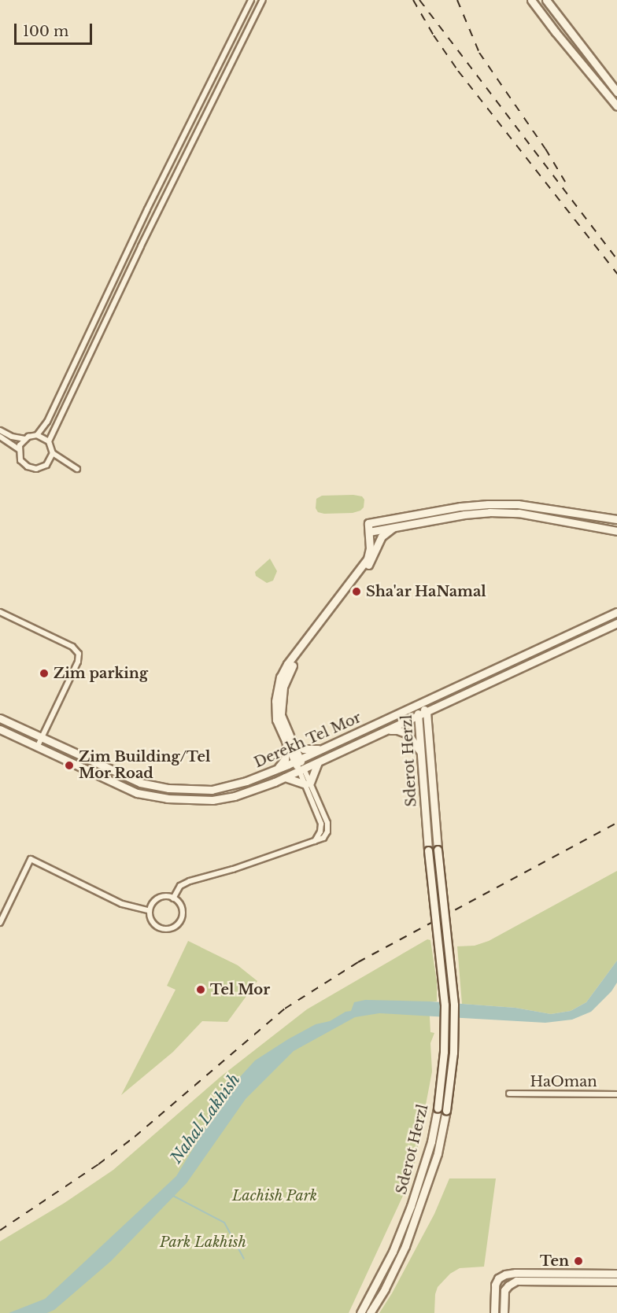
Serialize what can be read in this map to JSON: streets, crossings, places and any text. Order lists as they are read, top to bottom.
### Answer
{
  "streets": {
    "street": ["Derekh Tel Mor", "Sderot Herzl", "HaOman"]
  },
  "crossings": [
    ["Derekh Tel Mor", "Sderot Herzl"]
  ],
  "water": ["Nahal Lakhish"],
  "parks": ["Lachish Park", "Park Lakhish"],
  "places": [
    "Sha'ar HaNamal",
    "Zim parking",
    "Zim Building/Tel Mor Road",
    "Tel Mor",
    "Ten"
  ],
  "scale_bar": "100 m"
}
